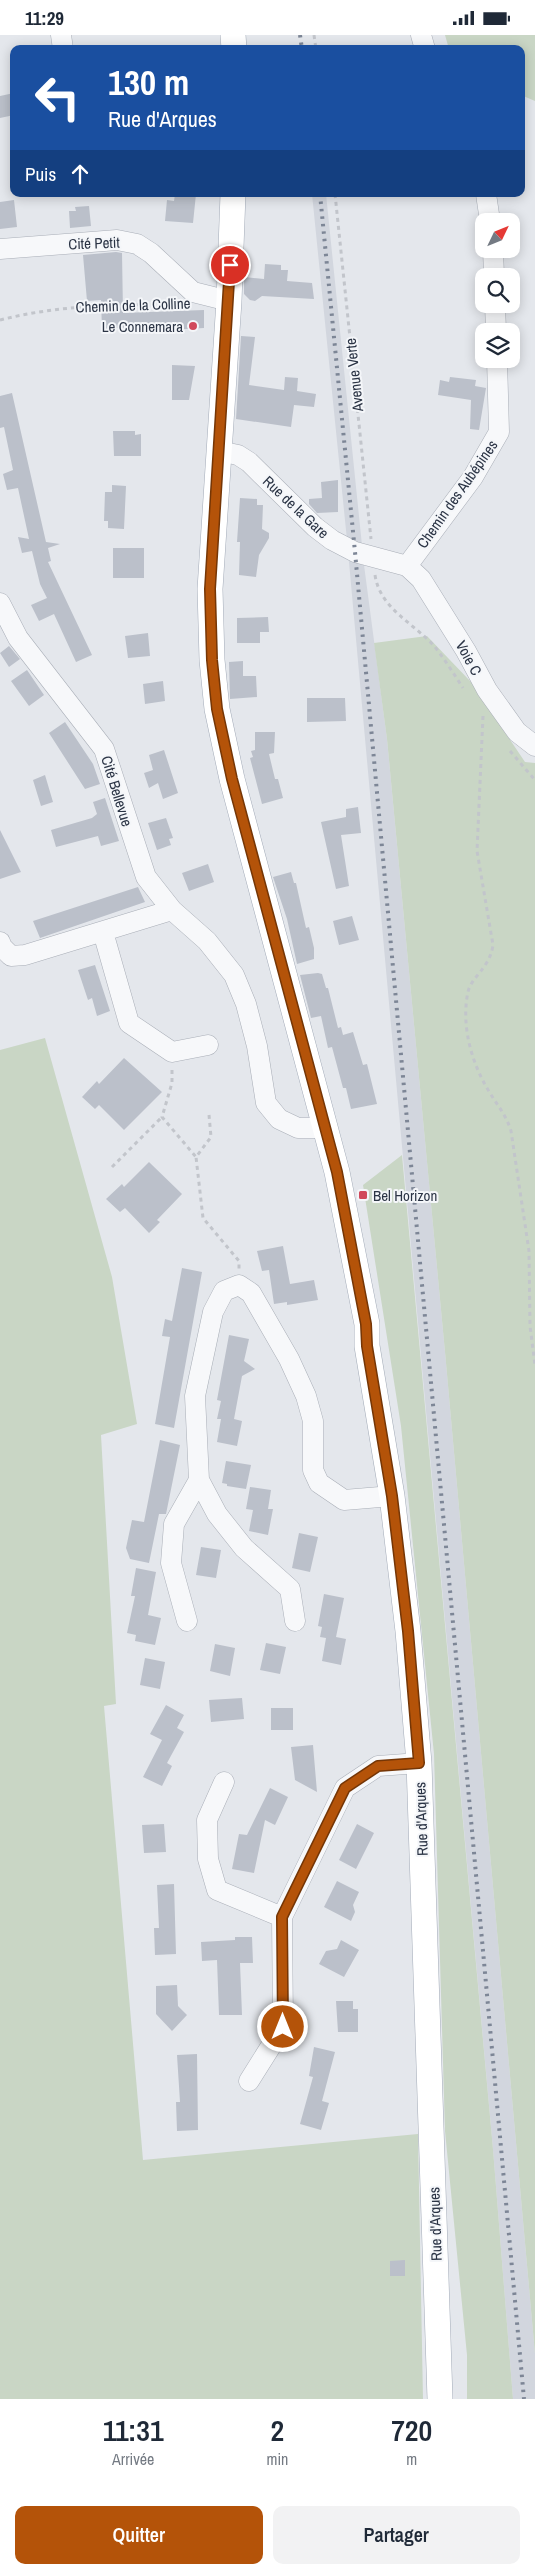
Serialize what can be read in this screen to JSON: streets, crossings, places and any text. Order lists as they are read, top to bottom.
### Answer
{
  "streets": {
    "main road": ["Rue d'Arques"],
    "street": [
      "Cité Petit",
      "Chemin des Aubépines",
      "Rue de la Gare",
      "Voie C",
      "Cité Bellevue"
    ],
    "path": ["Chemin de la Colline", "Avenue Verte"]
  },
  "crossings": [
    ["Cité Petit", "Chemin de la Colline"],
    ["Cité Petit", "Rue d'Arques"],
    ["Avenue Verte", "Rue de la Gare"],
    ["Chemin des Aubépines", "Rue de la Gare"],
    ["Chemin des Aubépines", "Voie C"],
    ["Rue de la Gare", "Voie C"],
    ["Rue de la Gare", "Rue d'Arques"],
    ["Cité Bellevue", "Rue d'Arques"]
  ],
  "places": {
    "other": ["Le Connemara"],
    "transit": ["Bel Horizon"]
  },
  "north": "top right",
  "page": {
    "status": "11:29",
    "turn": ["130 m", "Rue d'Arques"],
    "then": "Puis",
    "eta": [
      "11:31",
      "Arrivée",
      "2",
      "min",
      "720",
      "m"
    ],
    "buttons": ["Quitter", "Partager"]
  }
}
